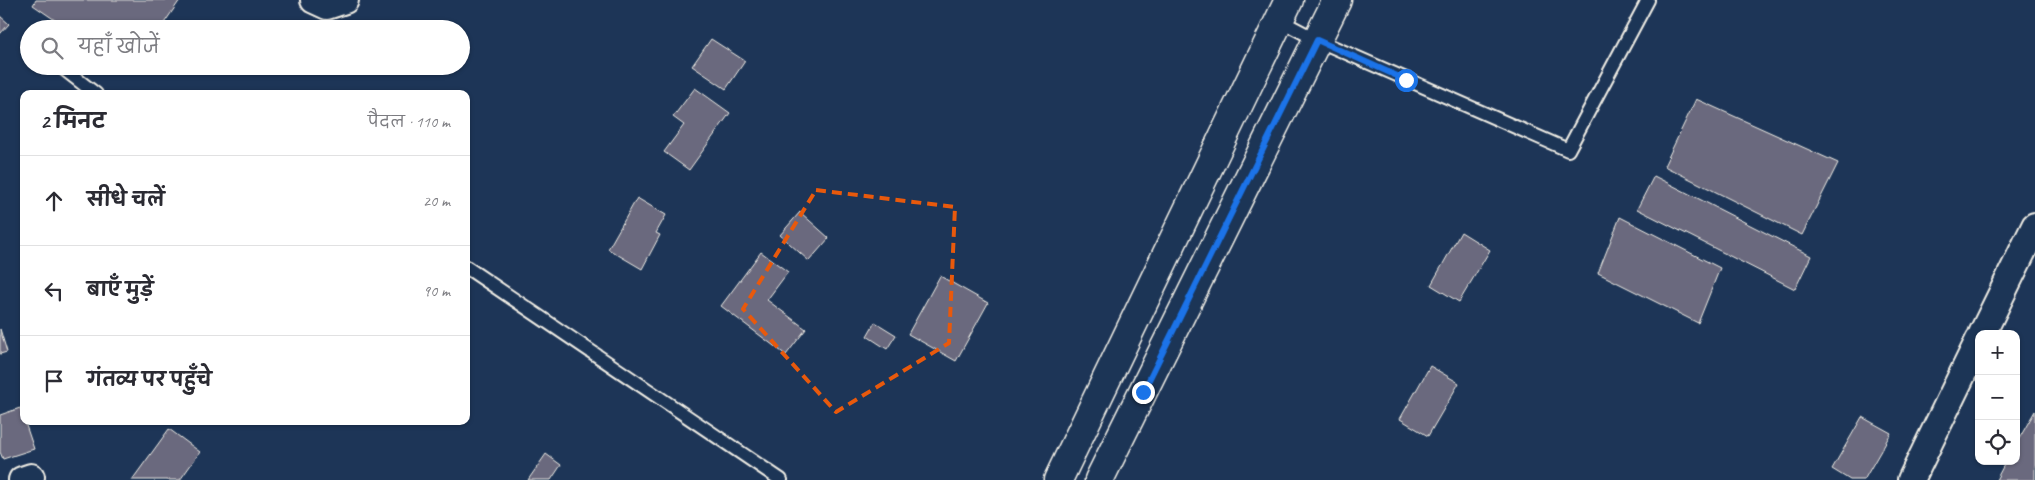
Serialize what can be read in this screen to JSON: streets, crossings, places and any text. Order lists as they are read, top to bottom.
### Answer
{
  "page": {
    "search": "यहाँ खोजें",
    "heading": ["2 मिनट", "पैदल · 110 m"],
    "list": [
      ["सीधे चलें", "20 m"],
      ["बाएँ मुड़ें", "90 m"],
      "गंतव्य पर पहुँचे"
    ],
    "map_buttons": ["+", "−"]
  }
}
